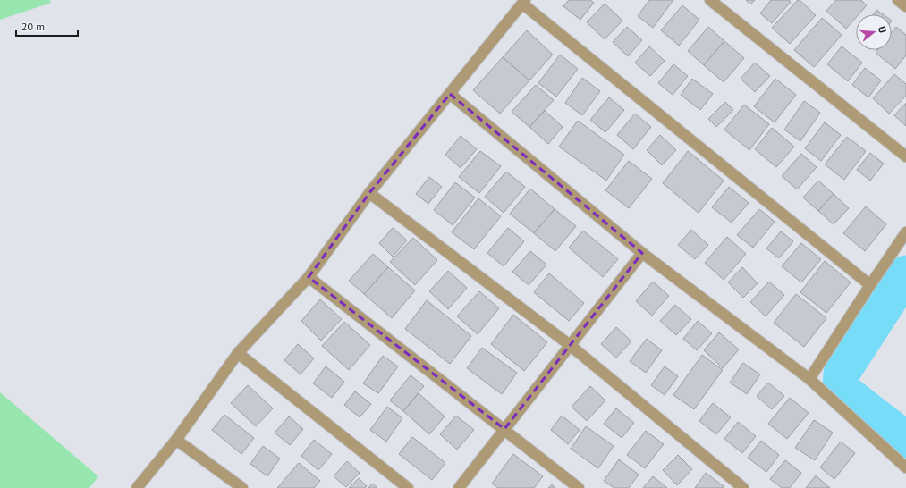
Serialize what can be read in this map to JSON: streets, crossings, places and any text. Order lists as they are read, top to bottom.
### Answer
{
  "scale_bar": "20 m",
  "north": "right"
}
